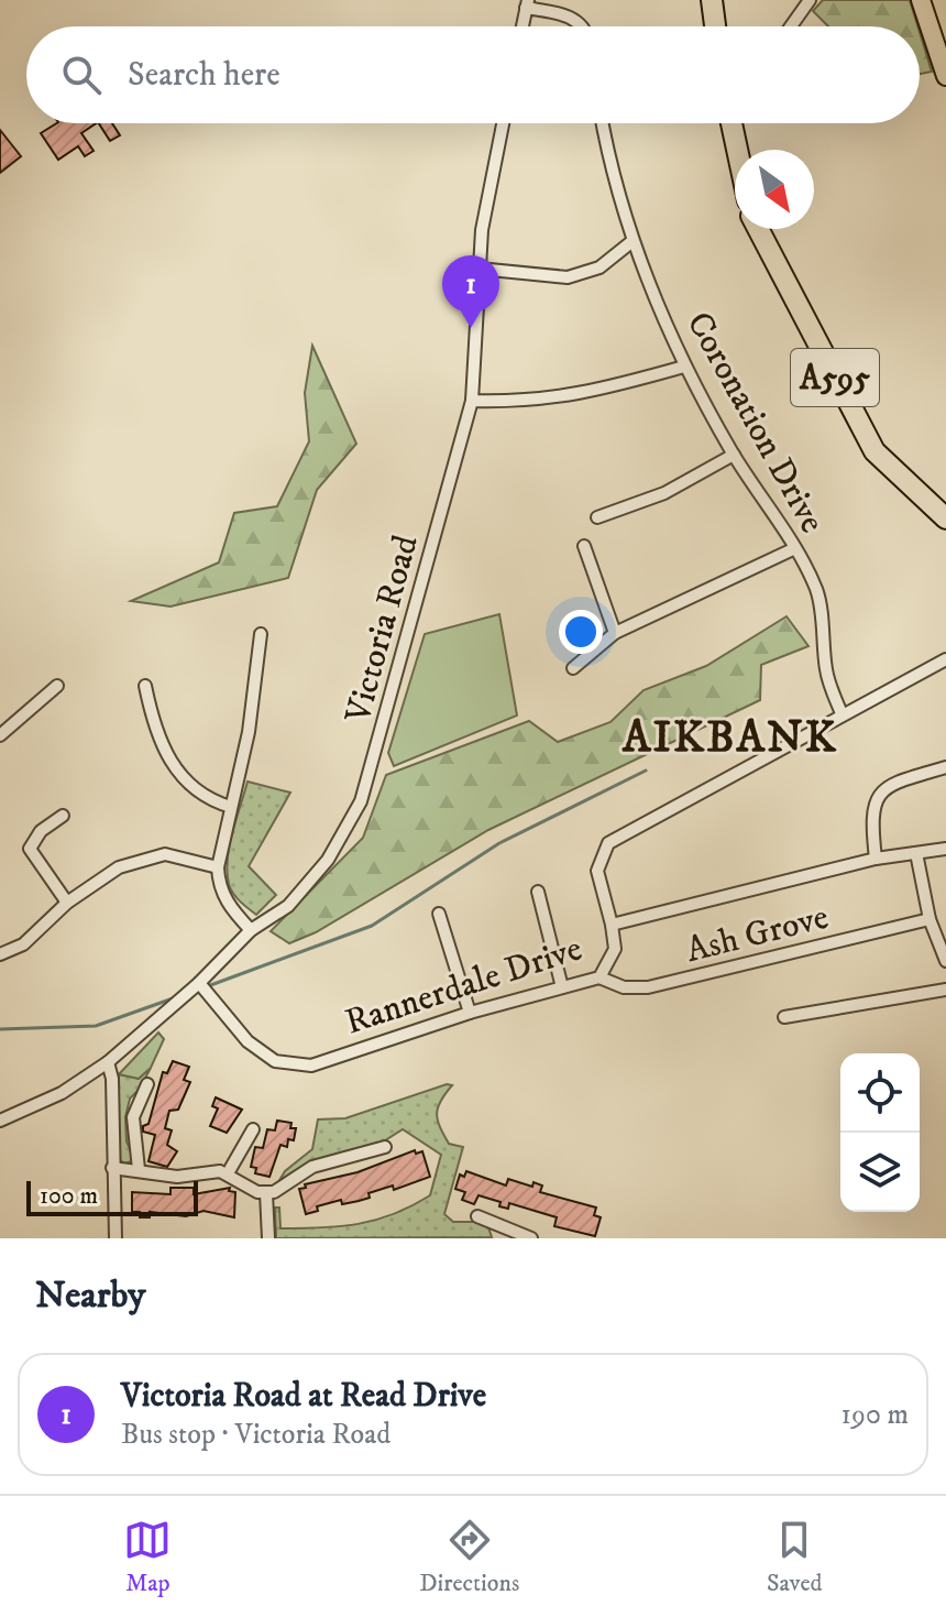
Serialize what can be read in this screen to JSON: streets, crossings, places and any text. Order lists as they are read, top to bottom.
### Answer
{
  "streets": {
    "highway": ["A595"],
    "street": [
      "Coronation Drive",
      "Victoria Road",
      "Ash Grove",
      "Rannerdale Drive"
    ]
  },
  "crossings": [
    ["Victoria Road", "Rannerdale Drive"],
    ["Ash Grove", "Rannerdale Drive"]
  ],
  "districts": ["AIKBANK"],
  "scale_bar": "100 m",
  "north": "bottom right",
  "page": {
    "search": "Search here",
    "pins": "1",
    "scale": "100 m",
    "heading": "Nearby",
    "list": [
      {
        "mark": "1",
        "name": "Victoria Road at Read Drive",
        "note": "Bus stop · Victoria Road",
        "value": "190 m"
      }
    ],
    "nav": ["Map", "Directions", "Saved"]
  }
}
